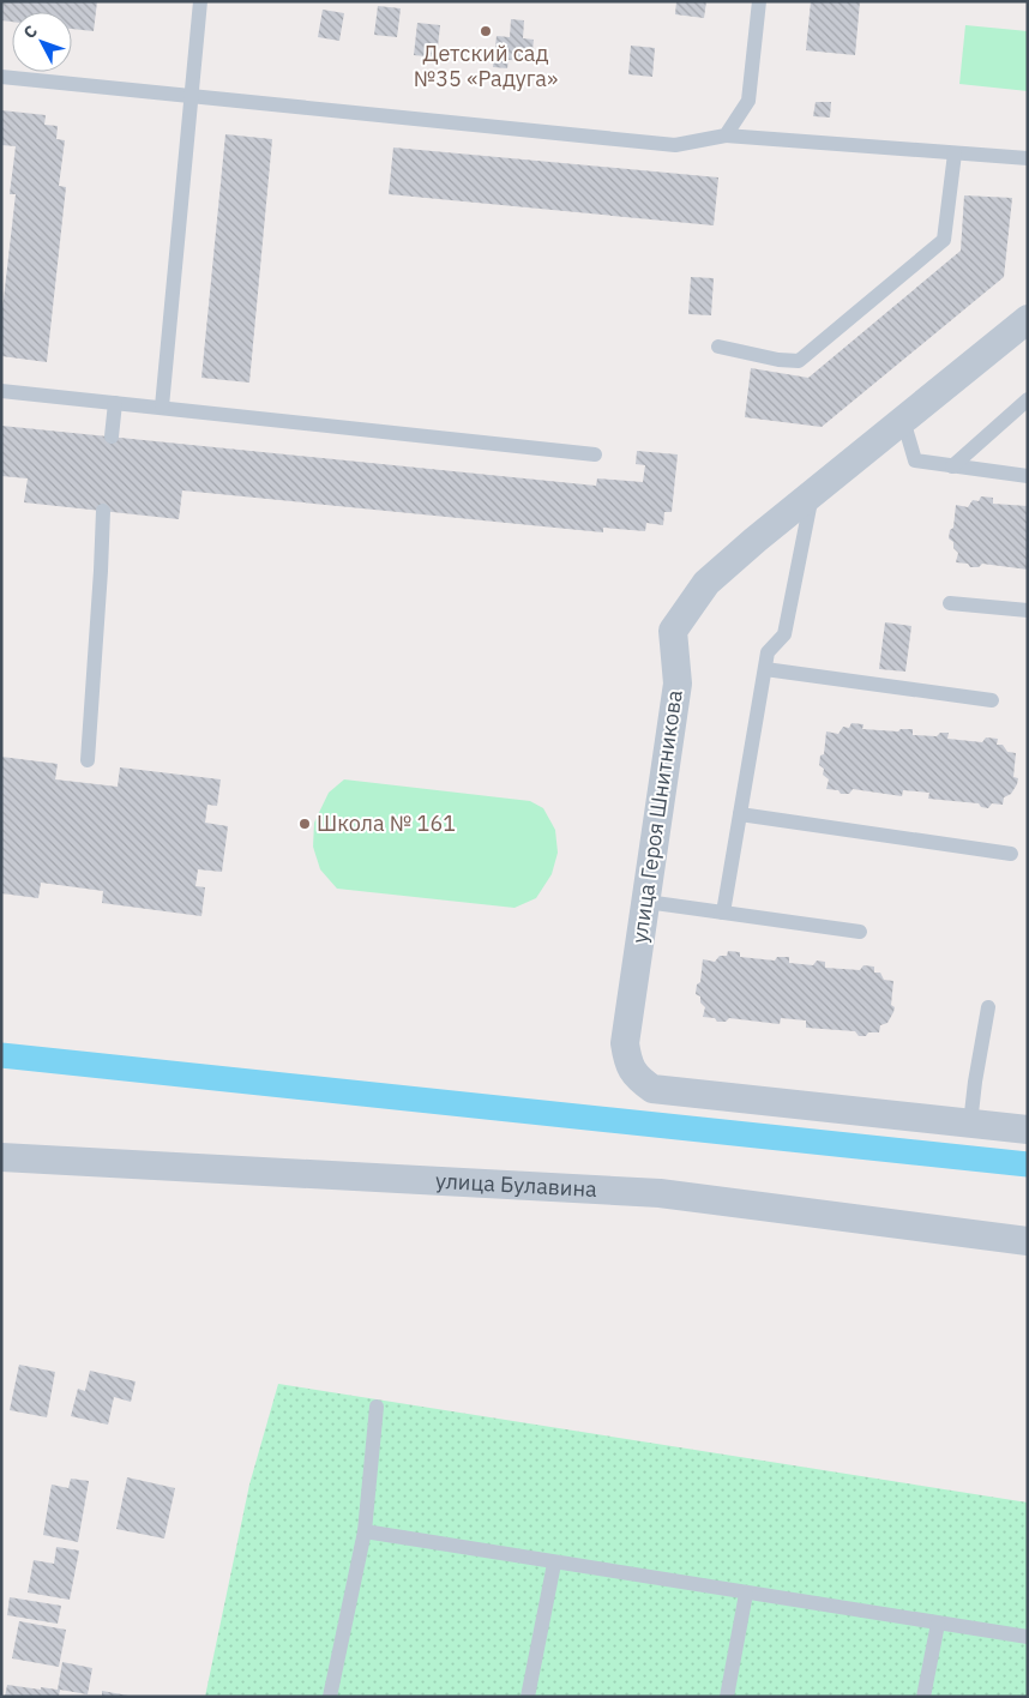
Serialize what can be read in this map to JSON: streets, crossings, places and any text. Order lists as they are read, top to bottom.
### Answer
{
  "streets": {
    "street": ["улица Героя Шнитникова", "улица Булавина"]
  },
  "places": ["Детский сад №35 «Радуга»", "Школа № 161"],
  "north": "top left"
}
